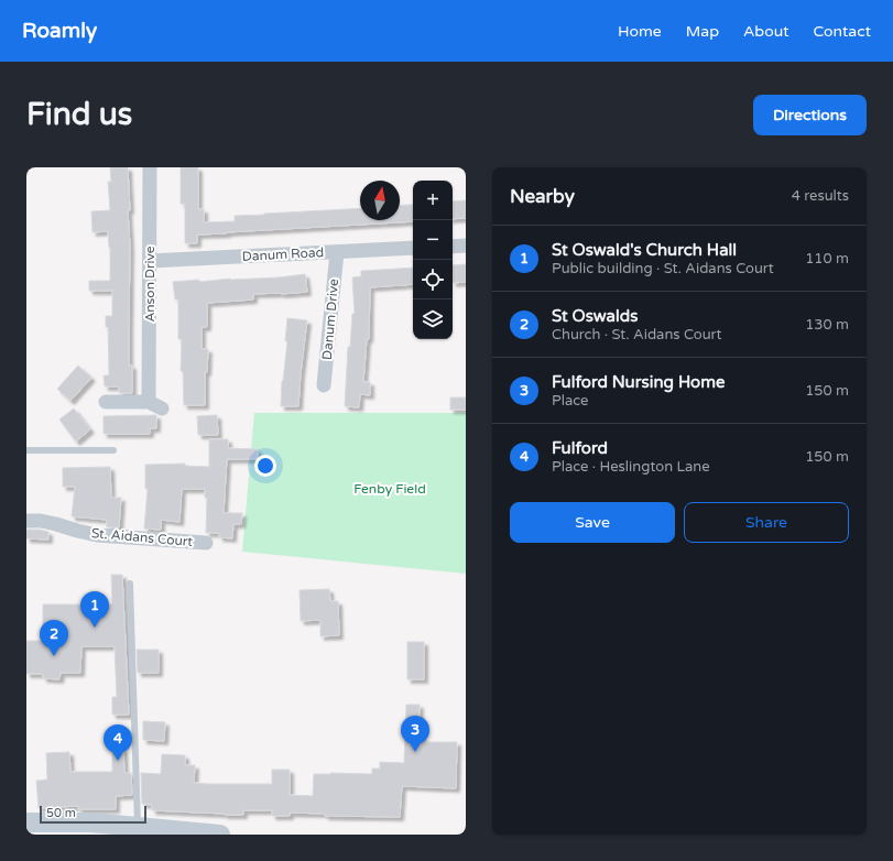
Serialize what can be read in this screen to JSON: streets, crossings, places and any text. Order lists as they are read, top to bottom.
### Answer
{
  "streets": {
    "street": [
      "Danum Road",
      "Anson Drive",
      "Danum Drive",
      "St. Aidans Court"
    ]
  },
  "crossings": [
    ["Danum Road", "Anson Drive"],
    ["Danum Road", "Danum Drive"]
  ],
  "parks": ["Fenby Field"],
  "scale_bar": "50 m",
  "north": "top",
  "page": {
    "header": "Roamly",
    "nav": [
      "Home",
      "Map",
      "About",
      "Contact"
    ],
    "buttons": [
      "Directions",
      ["Save", "Share"]
    ],
    "title": "Find us",
    "heading": ["Nearby", "4 results"],
    "map_buttons": ["+", "−"],
    "list": [
      {
        "mark": "1",
        "name": "St Oswald's Church Hall",
        "note": "Public building · St. Aidans Court",
        "value": "110 m"
      },
      {
        "mark": "2",
        "name": "St Oswalds",
        "note": "Church · St. Aidans Court",
        "value": "130 m"
      },
      {
        "mark": "3",
        "name": "Fulford Nursing Home",
        "note": "Place",
        "value": "150 m"
      },
      {
        "mark": "4",
        "name": "Fulford",
        "note": "Place · Heslington Lane",
        "value": "150 m"
      }
    ],
    "pins": [
      "1",
      "2",
      "3",
      "4"
    ],
    "scale": "50 m"
  }
}
